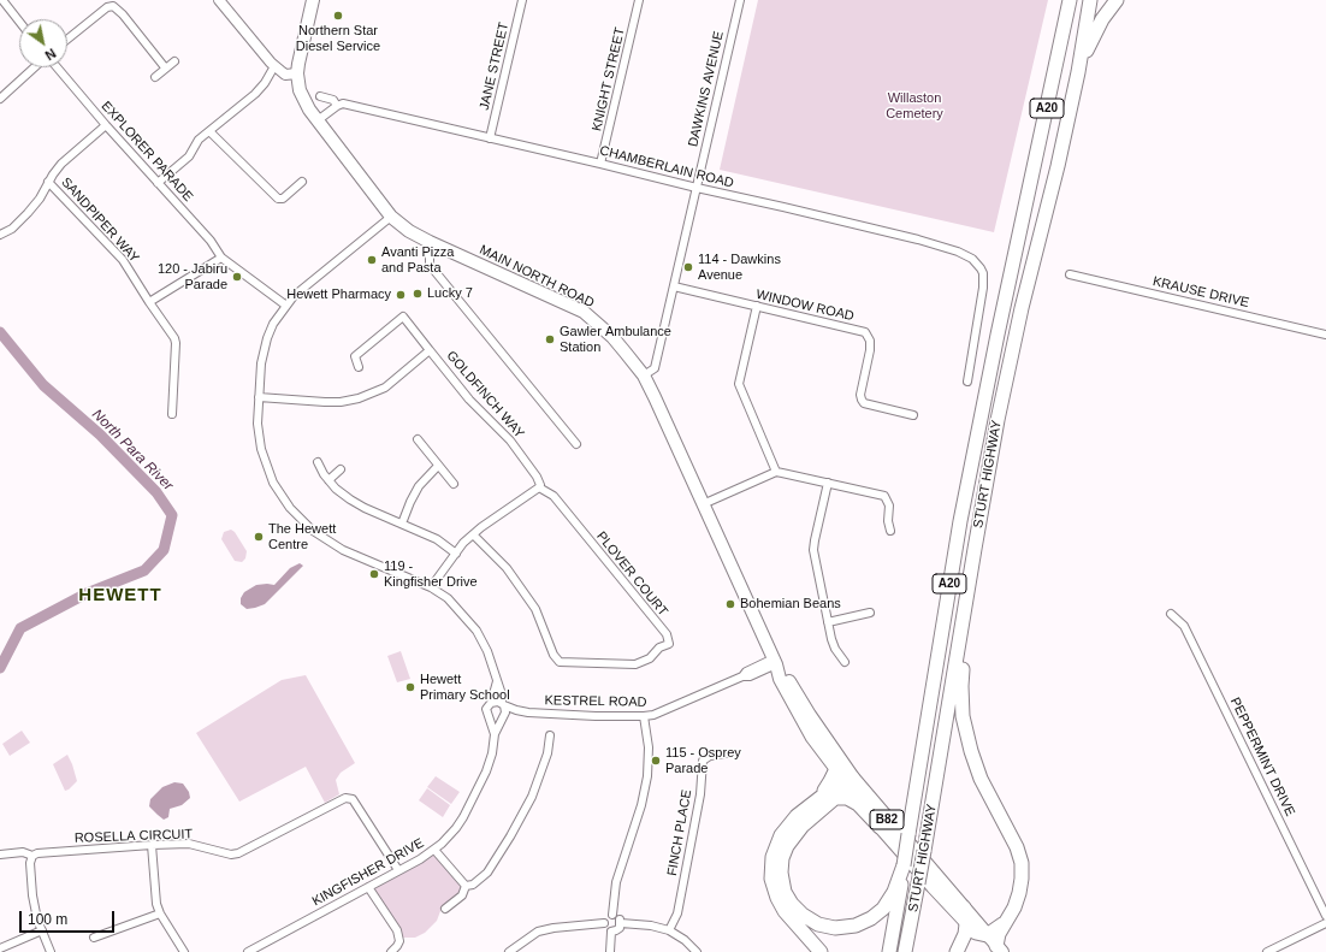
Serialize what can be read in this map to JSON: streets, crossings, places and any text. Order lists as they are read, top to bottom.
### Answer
{
  "streets": {
    "highway": ["A20", "STURT HIGHWAY"],
    "main road": ["MAIN NORTH ROAD", "B82"],
    "street": [
      "JANE STREET",
      "KNIGHT STREET",
      "DAWKINS AVENUE",
      "EXPLORER PARADE",
      "CHAMBERLAIN ROAD",
      "SANDPIPER WAY",
      "KRAUSE DRIVE",
      "WINDOW ROAD",
      "GOLDFINCH WAY",
      "PLOVER COURT",
      "KESTREL ROAD",
      "PEPPERMINT DRIVE",
      "FINCH PLACE",
      "ROSELLA CIRCUIT",
      "KINGFISHER DRIVE"
    ]
  },
  "crossings": [
    ["JANE STREET", "CHAMBERLAIN ROAD"],
    ["KNIGHT STREET", "CHAMBERLAIN ROAD"],
    ["DAWKINS AVENUE", "CHAMBERLAIN ROAD"],
    ["DAWKINS AVENUE", "MAIN NORTH ROAD"],
    ["DAWKINS AVENUE", "WINDOW ROAD"],
    ["MAIN NORTH ROAD", "KESTREL ROAD"],
    ["MAIN NORTH ROAD", "B82"],
    ["GOLDFINCH WAY", "PLOVER COURT"],
    ["KESTREL ROAD", "KINGFISHER DRIVE"],
    ["ROSELLA CIRCUIT", "KINGFISHER DRIVE"]
  ],
  "districts": ["HEWETT"],
  "water": ["North Para River"],
  "parks": ["Willaston Cemetery"],
  "places": [
    "Northern Star Diesel Service",
    "Avanti Pizza and Pasta",
    "114 - Dawkins Avenue",
    "120 - Jabiru Parade",
    "Lucky 7",
    "Hewett Pharmacy",
    "Gawler Ambulance Station",
    "The Hewett Centre",
    "119 - Kingfisher Drive",
    "Bohemian Beans",
    "Hewett Primary School",
    "115 - Osprey Parade"
  ],
  "scale_bar": "100 m",
  "north": "bottom right"
}
